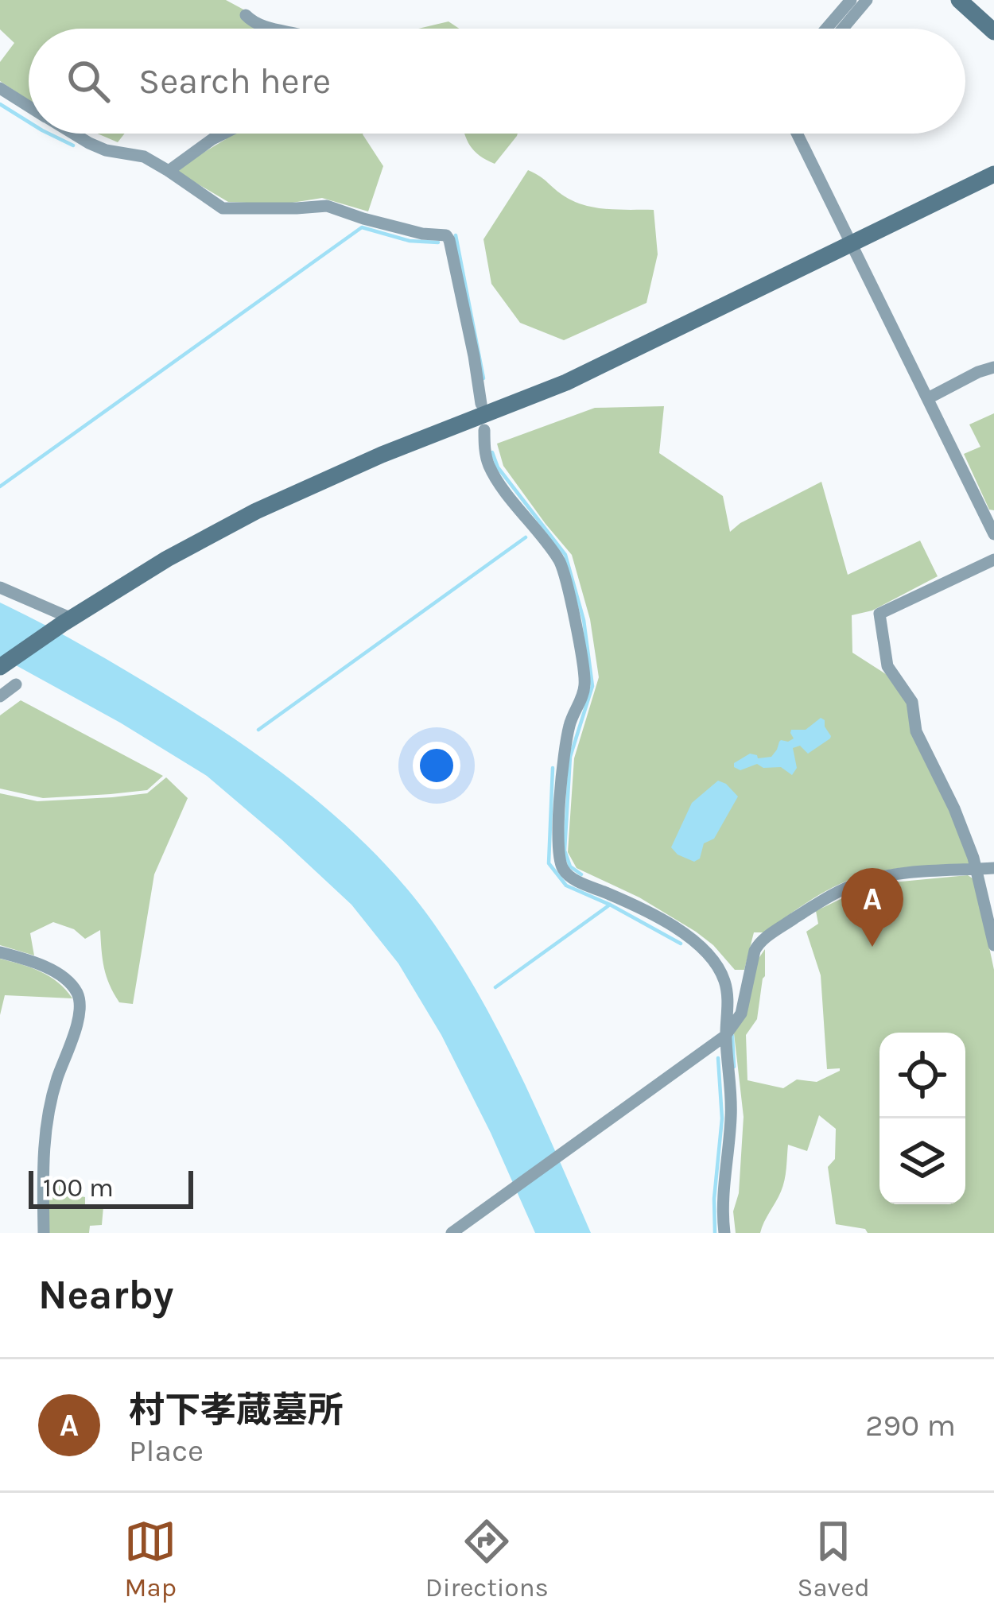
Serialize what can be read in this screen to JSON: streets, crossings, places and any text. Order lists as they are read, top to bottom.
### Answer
{
  "scale_bar": "100 m",
  "page": {
    "search": "Search here",
    "pins": "A",
    "scale": "100 m",
    "heading": "Nearby",
    "list": [
      {
        "mark": "A",
        "name": "村下孝蔵墓所",
        "note": "Place",
        "value": "290 m"
      }
    ],
    "nav": ["Map", "Directions", "Saved"]
  }
}
